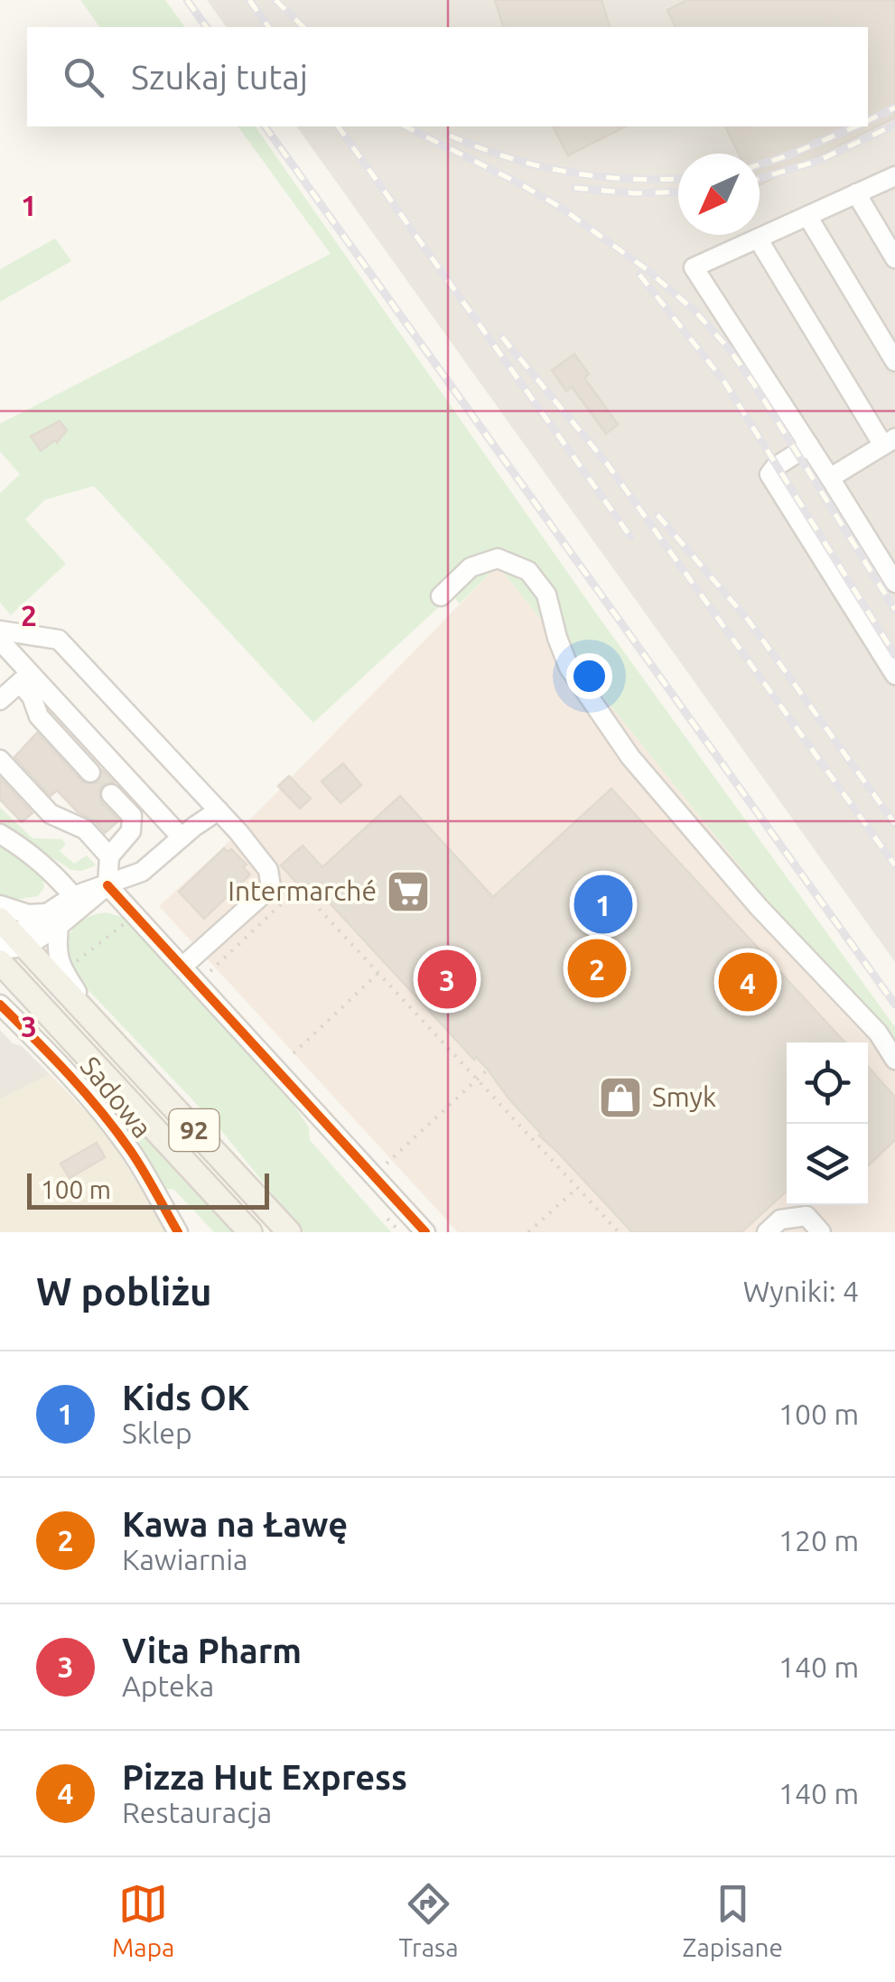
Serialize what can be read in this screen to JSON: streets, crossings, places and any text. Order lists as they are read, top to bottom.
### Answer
{
  "streets": {
    "main road": ["92"],
    "street": ["Sadowa"]
  },
  "places": {
    "supermarket": ["Intermarché"],
    "shop": ["Smyk"]
  },
  "scale_bar": "100 m",
  "north": "bottom left",
  "page": {
    "search": "Szukaj tutaj",
    "pins": [
      "1",
      "2",
      "3",
      "4"
    ],
    "scale": "100 m",
    "heading": ["W pobliżu", "Wyniki: 4"],
    "list": [
      {
        "mark": "1",
        "name": "Kids OK",
        "note": "Sklep",
        "value": "100 m"
      },
      {
        "mark": "2",
        "name": "Kawa na Ławę",
        "note": "Kawiarnia",
        "value": "120 m"
      },
      {
        "mark": "3",
        "name": "Vita Pharm",
        "note": "Apteka",
        "value": "140 m"
      },
      {
        "mark": "4",
        "name": "Pizza Hut Express",
        "note": "Restauracja",
        "value": "140 m"
      }
    ],
    "nav": ["Mapa", "Trasa", "Zapisane"]
  },
  "grid": {
    "rows": ["1", "2", "3"]
  }
}
